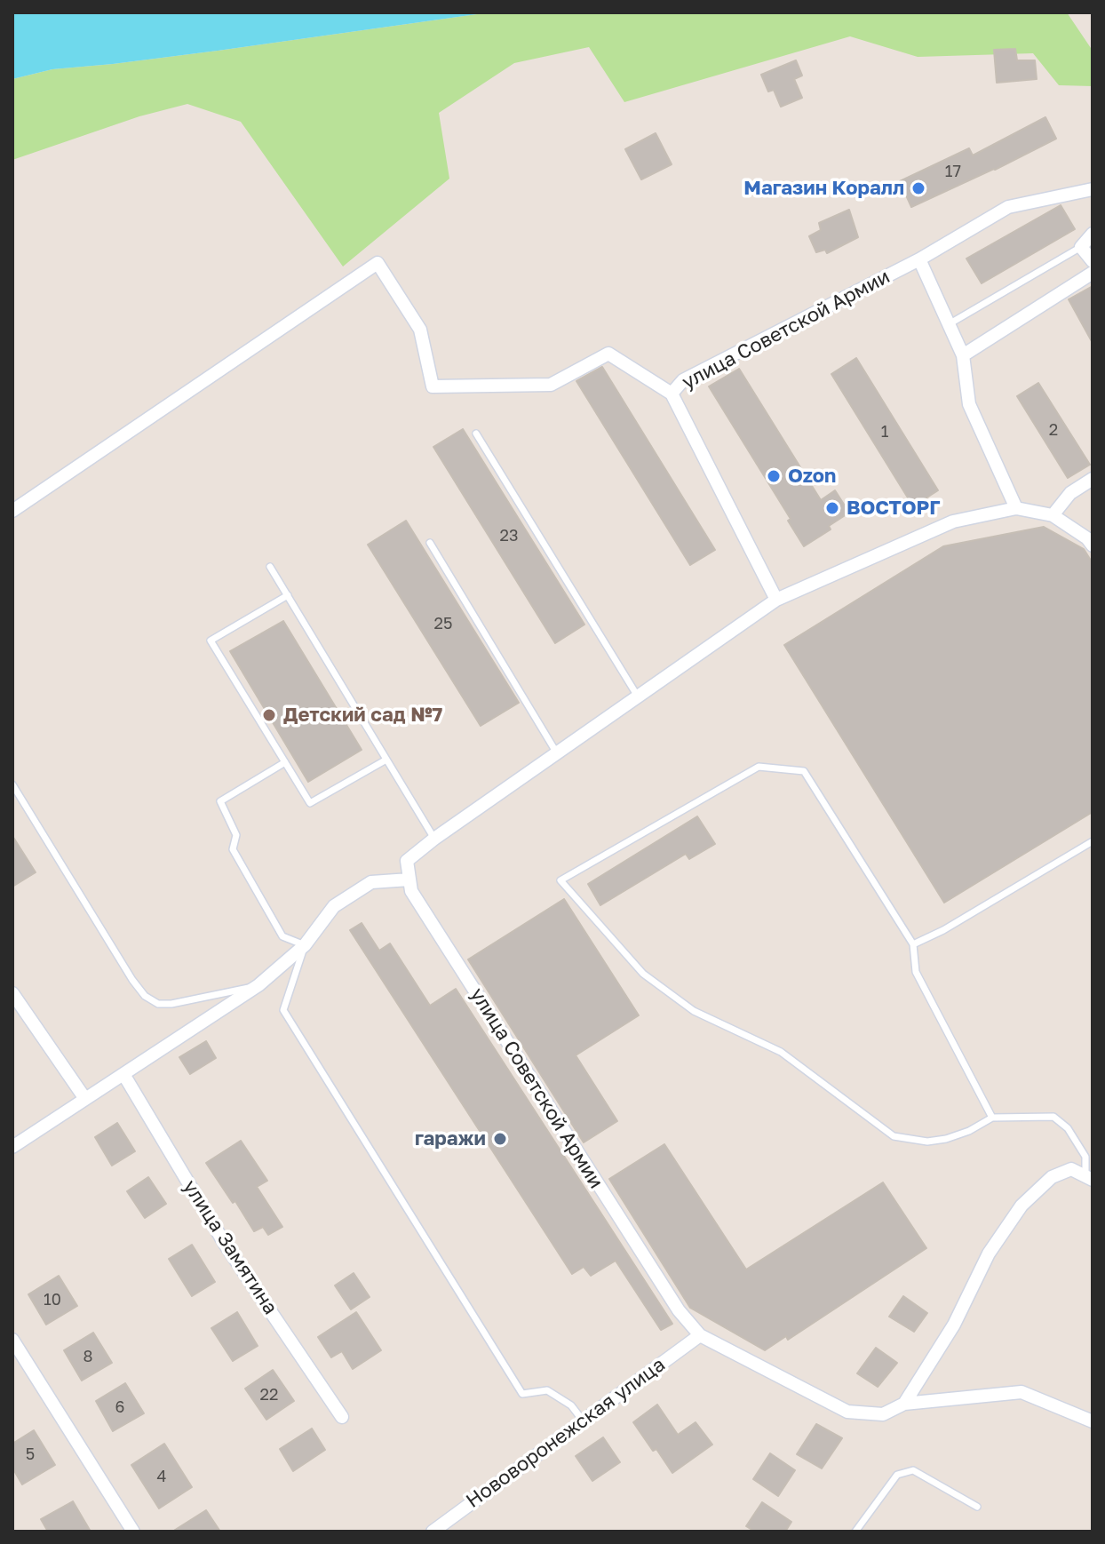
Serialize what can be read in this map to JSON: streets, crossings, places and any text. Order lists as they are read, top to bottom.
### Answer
{
  "streets": {
    "street": ["улица Советской Армии", "улица Замятина", "Нововоронежская улица"]
  },
  "crossings": [
    ["улица Советской Армии", "Нововоронежская улица"]
  ],
  "places": [
    "Магазин Коралл",
    "Ozon",
    "ВОСТОРГ",
    "Детский сад №7",
    "гаражи"
  ],
  "house_numbers": [
    "17",
    "2",
    "1",
    "23",
    "25",
    "10",
    "8",
    "22",
    "6",
    "5",
    "4"
  ]
}
